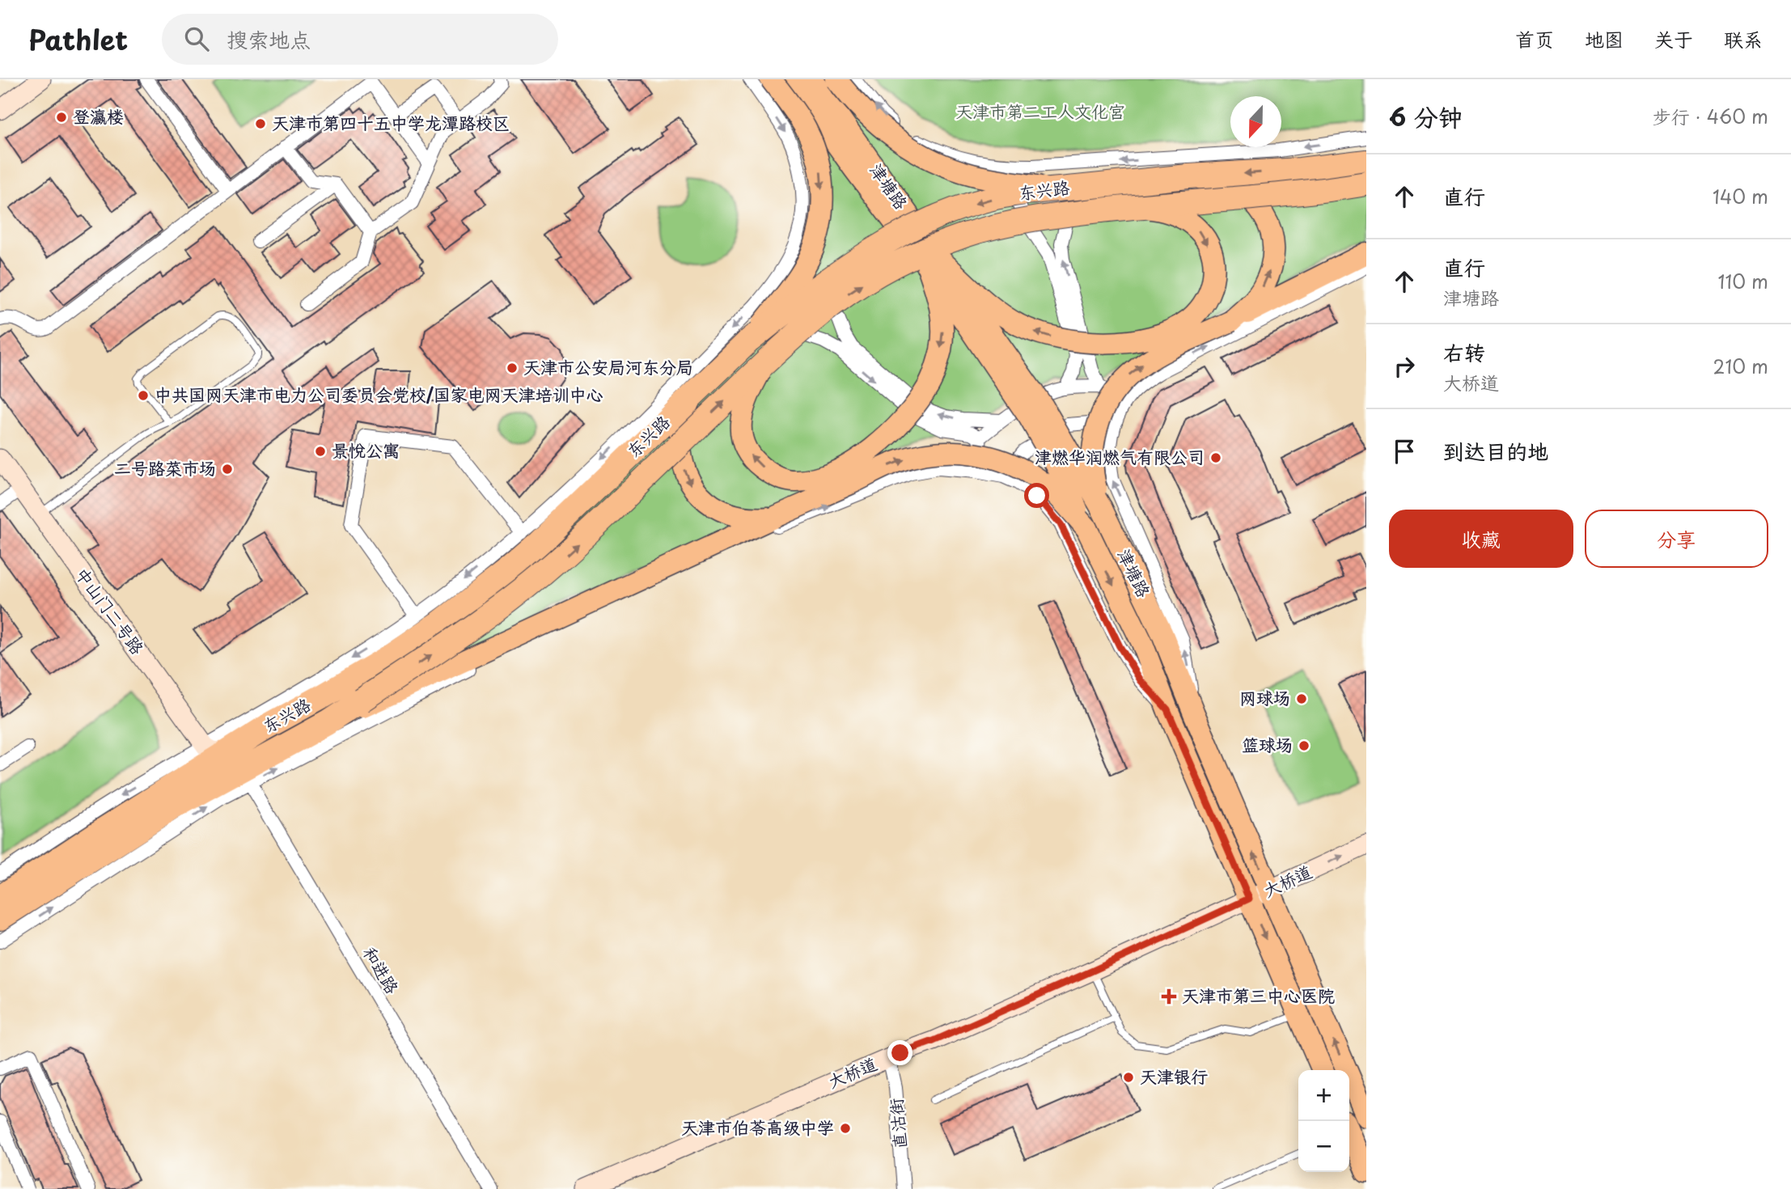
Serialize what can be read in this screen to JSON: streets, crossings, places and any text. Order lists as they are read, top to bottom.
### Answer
{
  "streets": {
    "highway": ["东兴路"],
    "main road": ["津塘路"],
    "street": [
      "中山门二号路",
      "大桥道",
      "和进路",
      "直沽街"
    ]
  },
  "crossings": [
    ["津塘路", "大桥道"],
    ["东兴路", "中山门二号路"],
    ["东兴路", "和进路"],
    ["中山门二号路", "和进路"],
    ["大桥道", "直沽街"]
  ],
  "parks": ["天津市第二工人文化宫"],
  "places": {
    "other": [
      "登瀛楼",
      "天津市第四十五中学龙潭路校区",
      "天津市公安局河东分局",
      "中共国网天津市电力公司委员会党校/国家电网天津培训中心",
      "景悦公寓",
      "津燃华润燃气有限公司",
      "二号路菜市场",
      "网球场",
      "篮球场",
      "天津银行",
      "天津市伯苓高级中学"
    ],
    "health": ["天津市第三中心医院"]
  },
  "north": "bottom",
  "page": {
    "header": "Pathlet",
    "search": "搜索地点",
    "nav": [
      "首页",
      "地图",
      "关于",
      "联系"
    ],
    "heading": ["6 分钟", "步行 · 460 m"],
    "list": [
      ["直行", "140 m"],
      ["直行", "津塘路", "110 m"],
      ["右转", "大桥道", "210 m"],
      "到达目的地"
    ],
    "buttons": ["收藏", "分享"],
    "map_buttons": ["+", "−"]
  }
}
